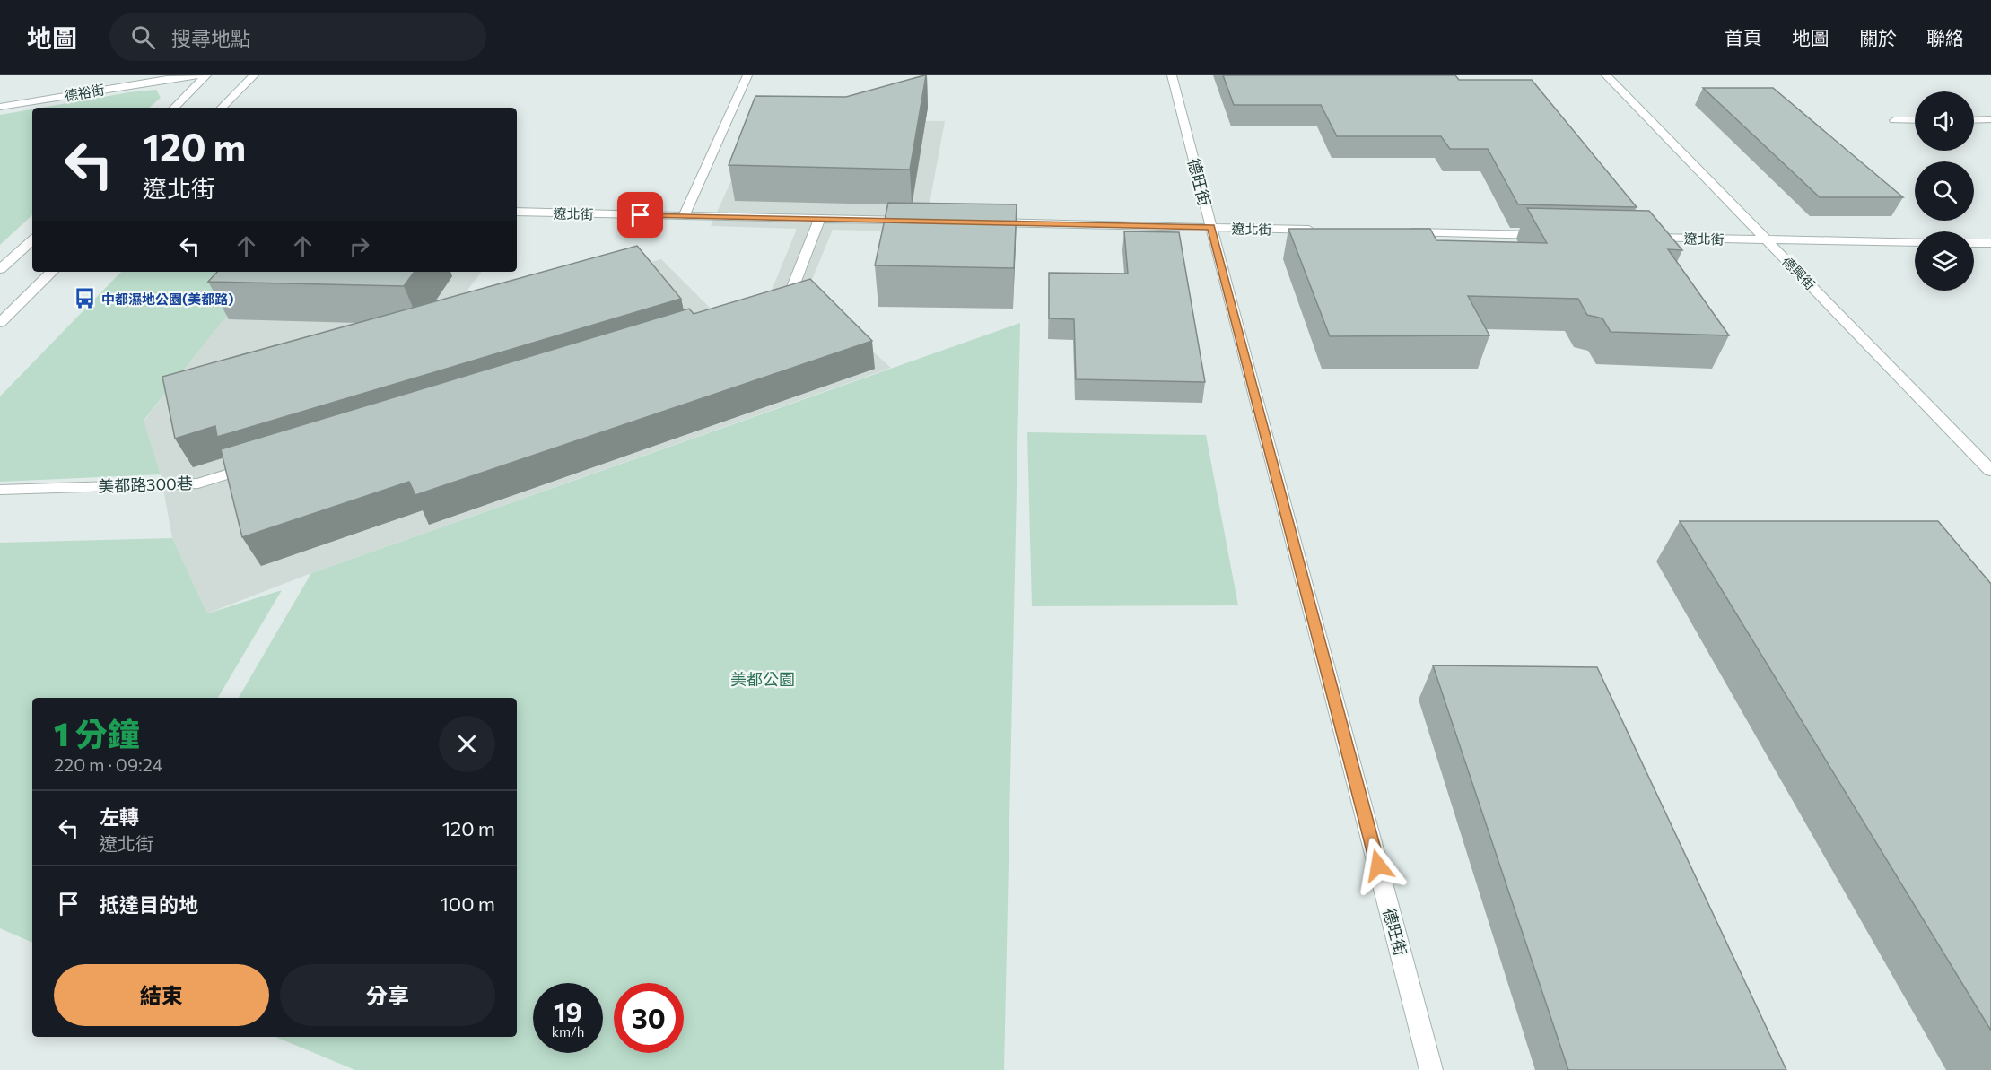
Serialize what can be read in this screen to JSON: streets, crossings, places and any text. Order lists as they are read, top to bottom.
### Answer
{
  "streets": {
    "street": [
      "德裕街",
      "德旺街",
      "遼北街",
      "德興街",
      "美都路300巷"
    ]
  },
  "crossings": [
    ["德旺街", "遼北街"],
    ["遼北街", "德興街"]
  ],
  "parks": ["美都公園"],
  "places": {
    "bus stop": ["中都濕地公園(美都路)"]
  },
  "page": {
    "header": "地圖",
    "search": "搜尋地點",
    "nav": [
      "首頁",
      "地圖",
      "關於",
      "聯絡"
    ],
    "turn": ["120 m", "遼北街"],
    "heading": ["1 分鐘", "220 m · 09:24"],
    "list": [
      {
        "name": "左轉",
        "note": "遼北街",
        "value": "120 m"
      },
      {
        "name": "抵達目的地",
        "value": "100 m"
      }
    ],
    "buttons": ["結束", "分享"],
    "speed": "19 km/h",
    "limit": "30"
  }
}
